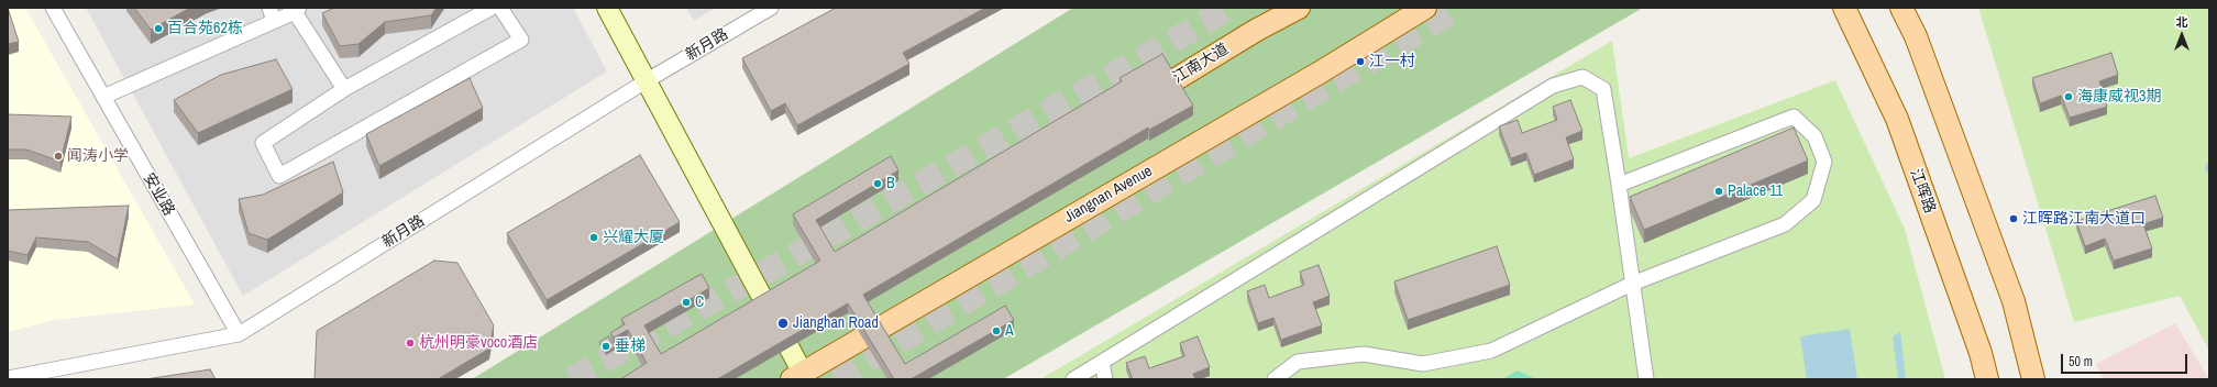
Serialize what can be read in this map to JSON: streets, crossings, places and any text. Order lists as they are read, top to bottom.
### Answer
{
  "streets": {
    "main road": ["江南大道", "江晖路", "Jiangnan Avenue"],
    "street": ["新月路", "安业路"]
  },
  "crossings": [
    ["新月路", "安业路"]
  ],
  "places": [
    "百合苑62栋",
    "江一村",
    "海康威视3期",
    "闻涛小学",
    "B",
    "Palace 11",
    "江晖路江南大道口",
    "兴耀大厦",
    "C",
    "Jianghan Road",
    "A",
    "杭州明豪voco酒店",
    "垂梯"
  ],
  "scale_bar": "50 m",
  "north": "top"
}
